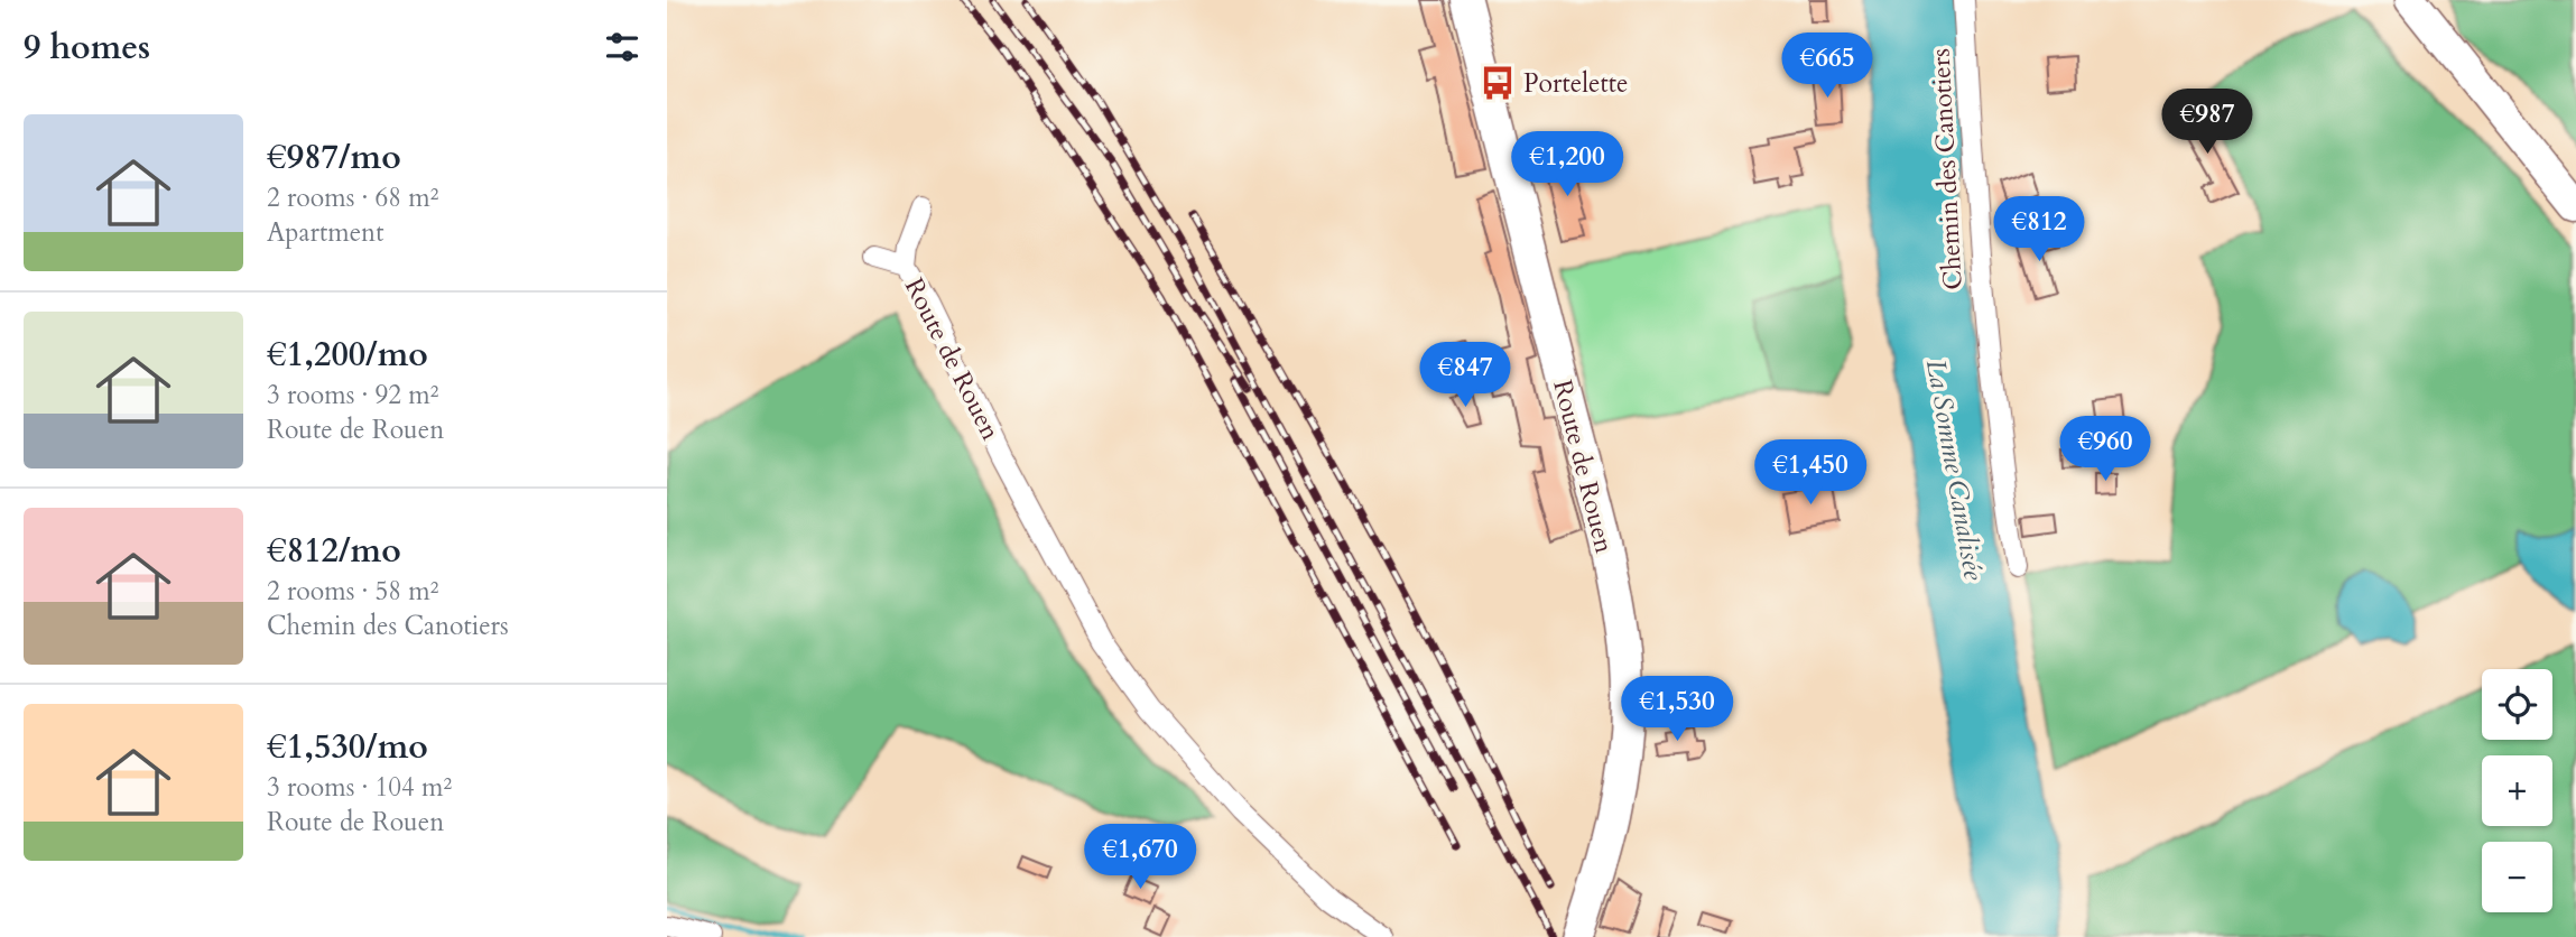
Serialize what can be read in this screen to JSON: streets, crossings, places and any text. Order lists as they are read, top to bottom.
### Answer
{
  "streets": {
    "main road": ["Route de Rouen"],
    "street": ["Chemin des Canotiers"]
  },
  "water": ["La Somme Canalisée"],
  "places": {
    "bus stop": ["Portelette"]
  },
  "page": {
    "heading": "9 homes",
    "price": [
      "€665",
      "€987",
      "€1,200",
      "€812",
      "€847",
      "€960",
      "€1,450",
      "€1,530",
      "€1,670"
    ],
    "list": [
      {
        "name": "€987/mo",
        "note": "2 rooms · 68 m² · Apartment"
      },
      {
        "name": "€1,200/mo",
        "note": "3 rooms · 92 m² · Route de Rouen"
      },
      {
        "name": "€812/mo",
        "note": "2 rooms · 58 m² · Chemin des Canotiers"
      },
      {
        "name": "€1,530/mo",
        "note": "3 rooms · 104 m² · Route de Rouen"
      }
    ],
    "map_buttons": ["+", "−"]
  }
}
